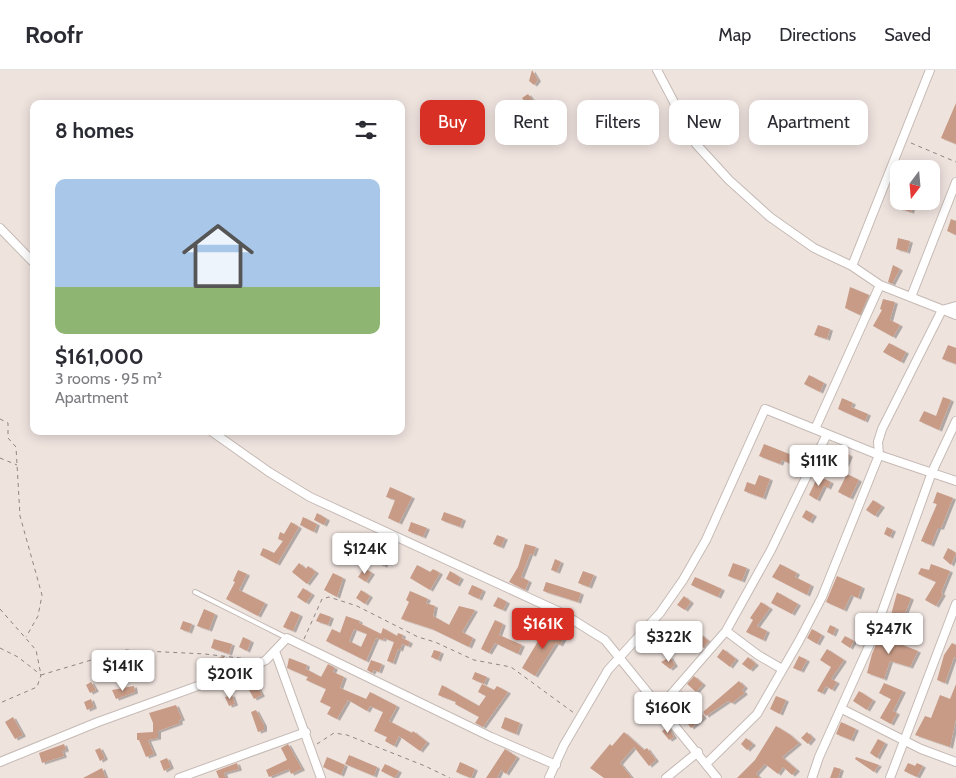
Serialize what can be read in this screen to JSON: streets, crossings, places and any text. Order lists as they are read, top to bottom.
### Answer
{
  "north": "bottom",
  "page": {
    "header": "Roofr",
    "nav": ["Map", "Directions", "Saved"],
    "chip": [
      "Buy",
      "Rent",
      "Filters",
      "New",
      "Apartment"
    ],
    "heading": "8 homes",
    "list": [
      {
        "name": "$161,000",
        "note": "3 rooms · 95 m² · Apartment"
      }
    ],
    "price": [
      "$111K",
      "$124K",
      "$161K",
      "$247K",
      "$322K",
      "$141K",
      "$201K",
      "$160K"
    ]
  }
}
